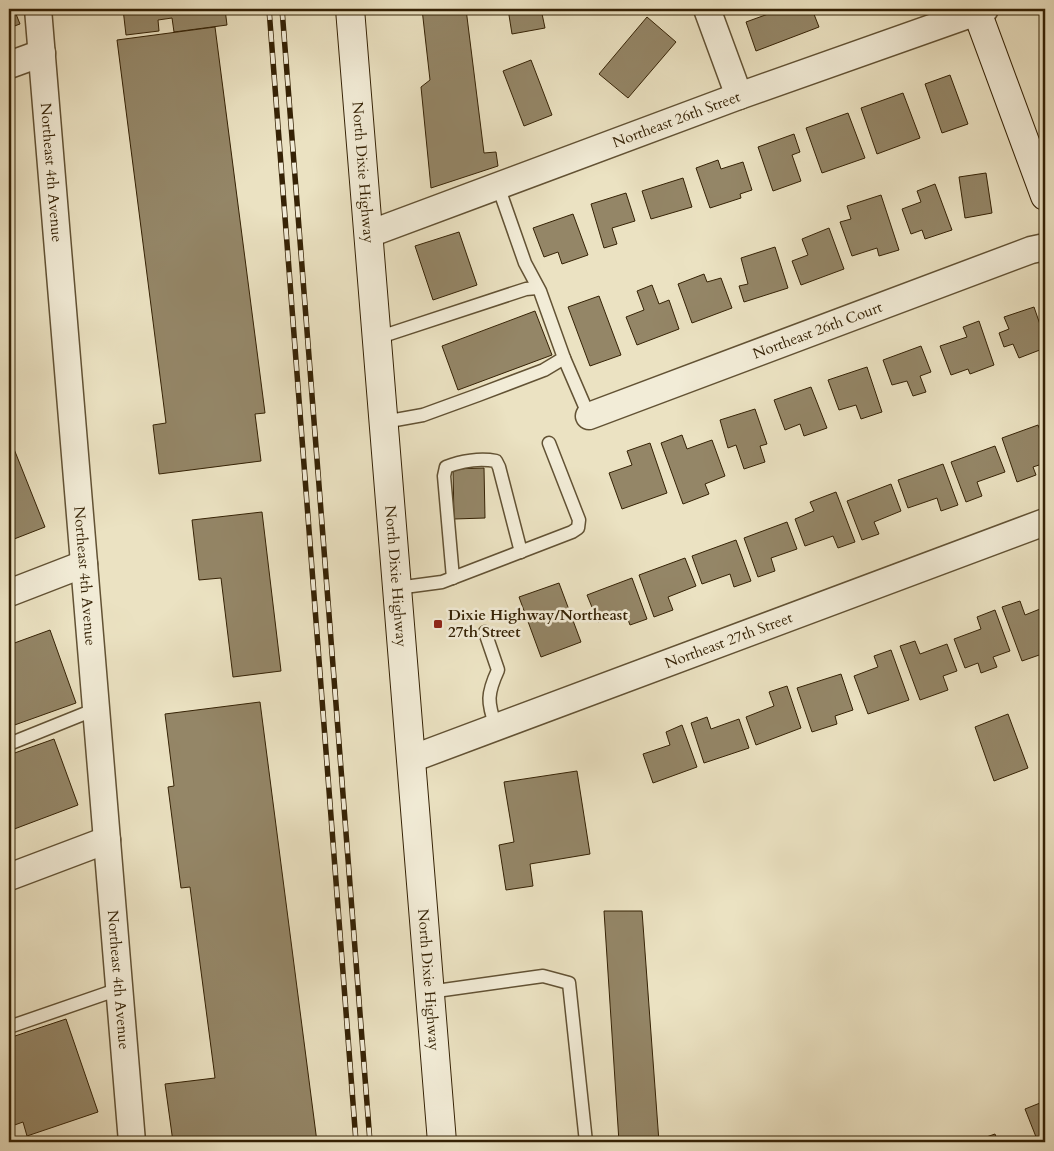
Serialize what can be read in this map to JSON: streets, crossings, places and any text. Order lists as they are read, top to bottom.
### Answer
{
  "streets": {
    "main road": ["North Dixie Highway"],
    "street": [
      "Northeast 26th Street",
      "Northeast 4th Avenue",
      "Northeast 26th Court",
      "Northeast 27th Street"
    ]
  },
  "crossings": [
    ["Northeast 26th Street", "North Dixie Highway"],
    ["North Dixie Highway", "Northeast 27th Street"]
  ],
  "places": {
    "transit": ["Dixie Highway/Northeast 27th Street"]
  }
}
